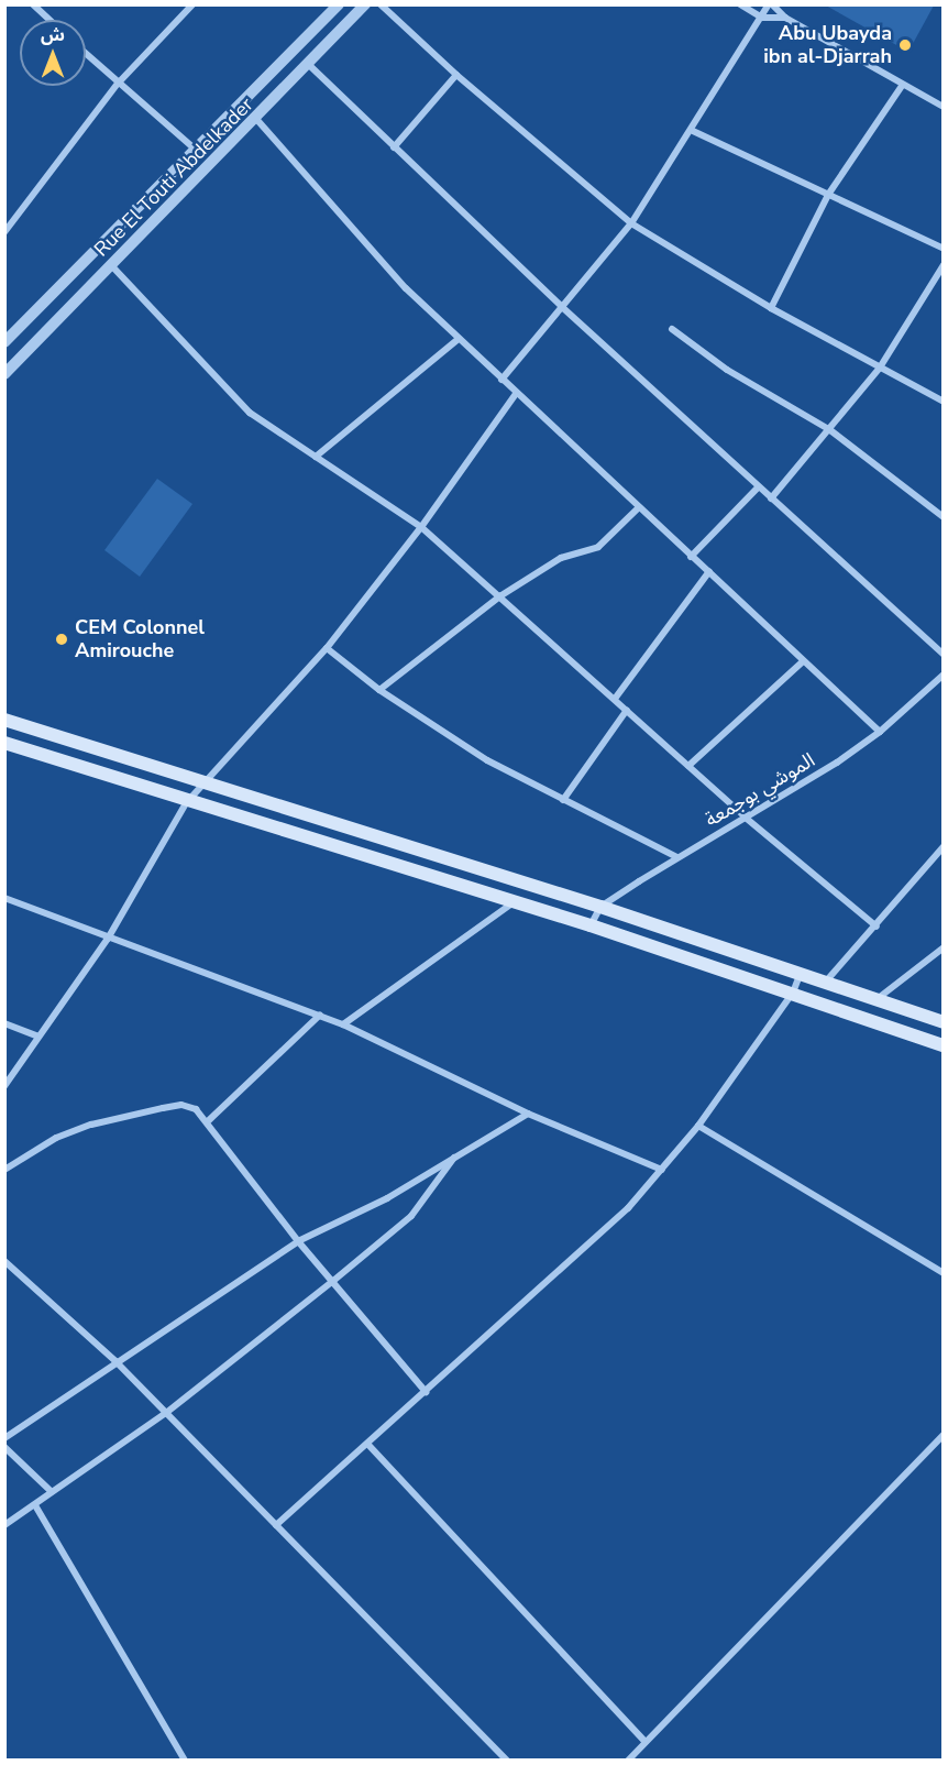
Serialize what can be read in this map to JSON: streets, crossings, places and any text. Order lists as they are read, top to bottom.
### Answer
{
  "streets": {
    "street": ["Rue El Touti Abdelkader", "الموشي بوجمعة"]
  },
  "places": ["Abu Ubayda ibn al-Djarrah", "CEM Colonnel Amirouche"],
  "north": "top"
}
